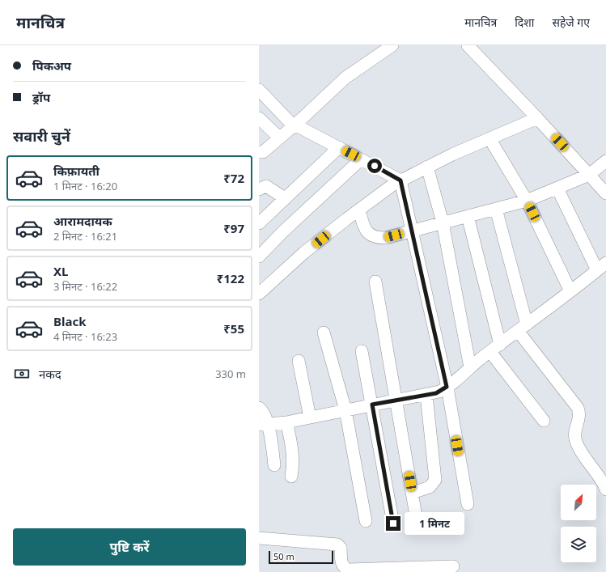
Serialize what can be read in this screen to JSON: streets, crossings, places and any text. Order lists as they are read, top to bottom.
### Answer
{
  "scale_bar": "50 m",
  "north": "top right",
  "page": {
    "header": "मानचित्र",
    "nav": ["मानचित्र", "दिशा", "सहेजे गए"],
    "banner": ["पिकअप", "ड्रॉप"],
    "heading": "सवारी चुनें",
    "list": [
      {
        "name": "किफ़ायती",
        "note": "1 मिनट · 16:20",
        "value": "₹72"
      },
      {
        "name": "आरामदायक",
        "note": "2 मिनट · 16:21",
        "value": "₹97"
      },
      {
        "name": "XL",
        "note": "3 मिनट · 16:22",
        "value": "₹122"
      },
      {
        "name": "Black",
        "note": "4 मिनट · 16:23",
        "value": "₹55"
      }
    ],
    "pay": ["नकद", "330 m"],
    "bubble": "1 मिनट",
    "buttons": "पुष्टि करें",
    "scale": "50 m"
  }
}
